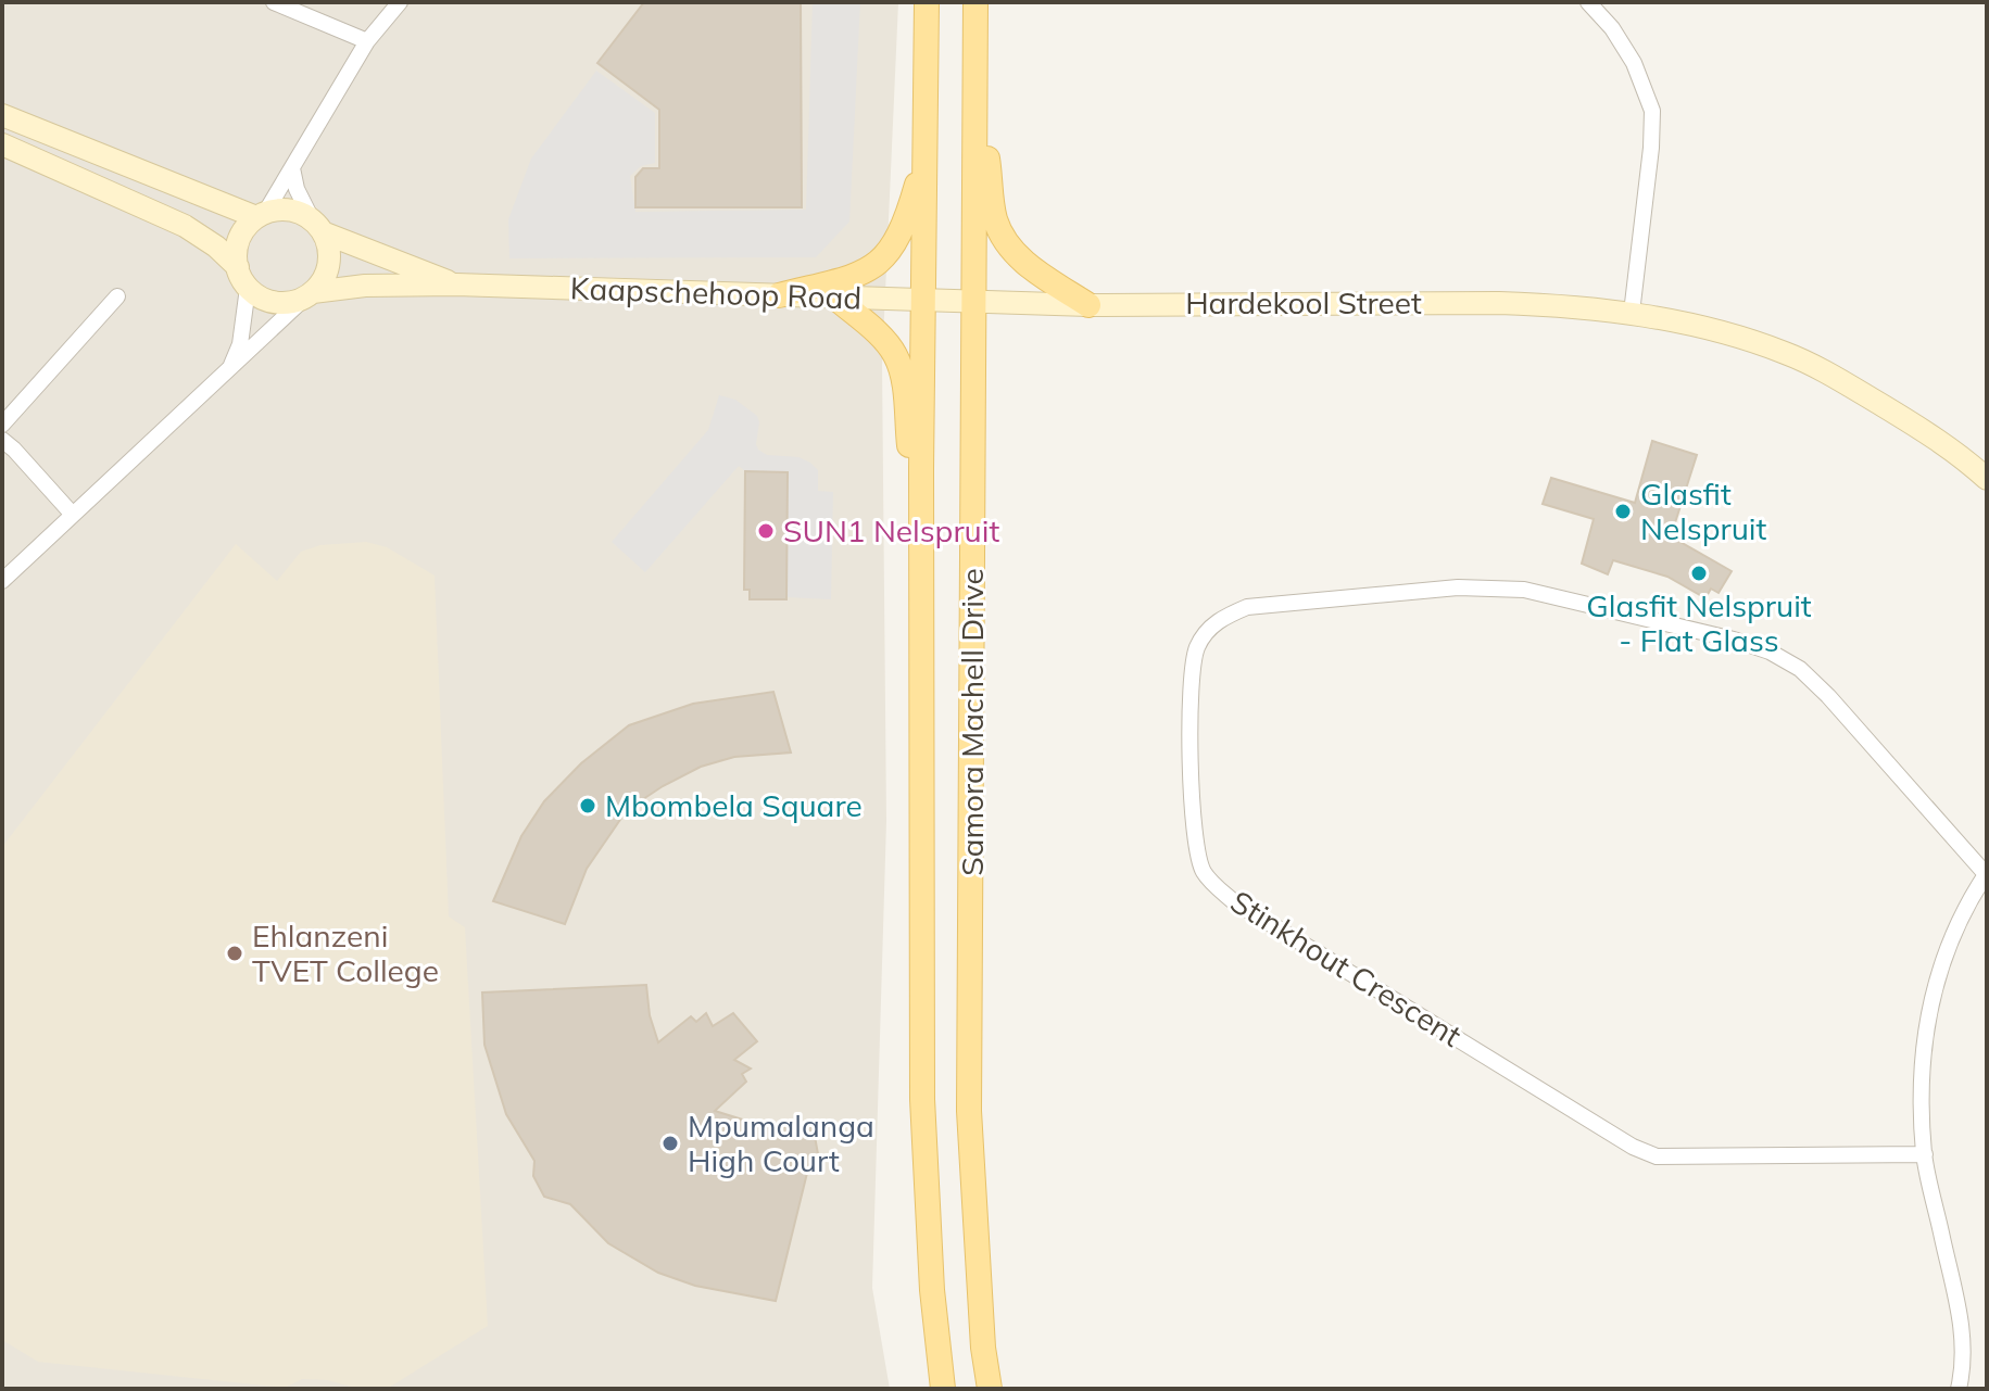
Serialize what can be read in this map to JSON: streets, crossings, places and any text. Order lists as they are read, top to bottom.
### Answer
{
  "streets": {
    "main road": ["Kaapschehoop Road", "Hardekool Street", "Samora Machell Drive"],
    "street": ["Stinkhout Crescent"]
  },
  "crossings": [
    ["Kaapschehoop Road", "Hardekool Street"],
    ["Kaapschehoop Road", "Samora Machell Drive"],
    ["Hardekool Street", "Samora Machell Drive"]
  ],
  "places": [
    "Glasfit Nelspruit",
    "SUN1 Nelspruit",
    "Glasfit Nelspruit - Flat Glass",
    "Mbombela Square",
    "Ehlanzeni TVET College",
    "Mpumalanga High Court"
  ]
}
